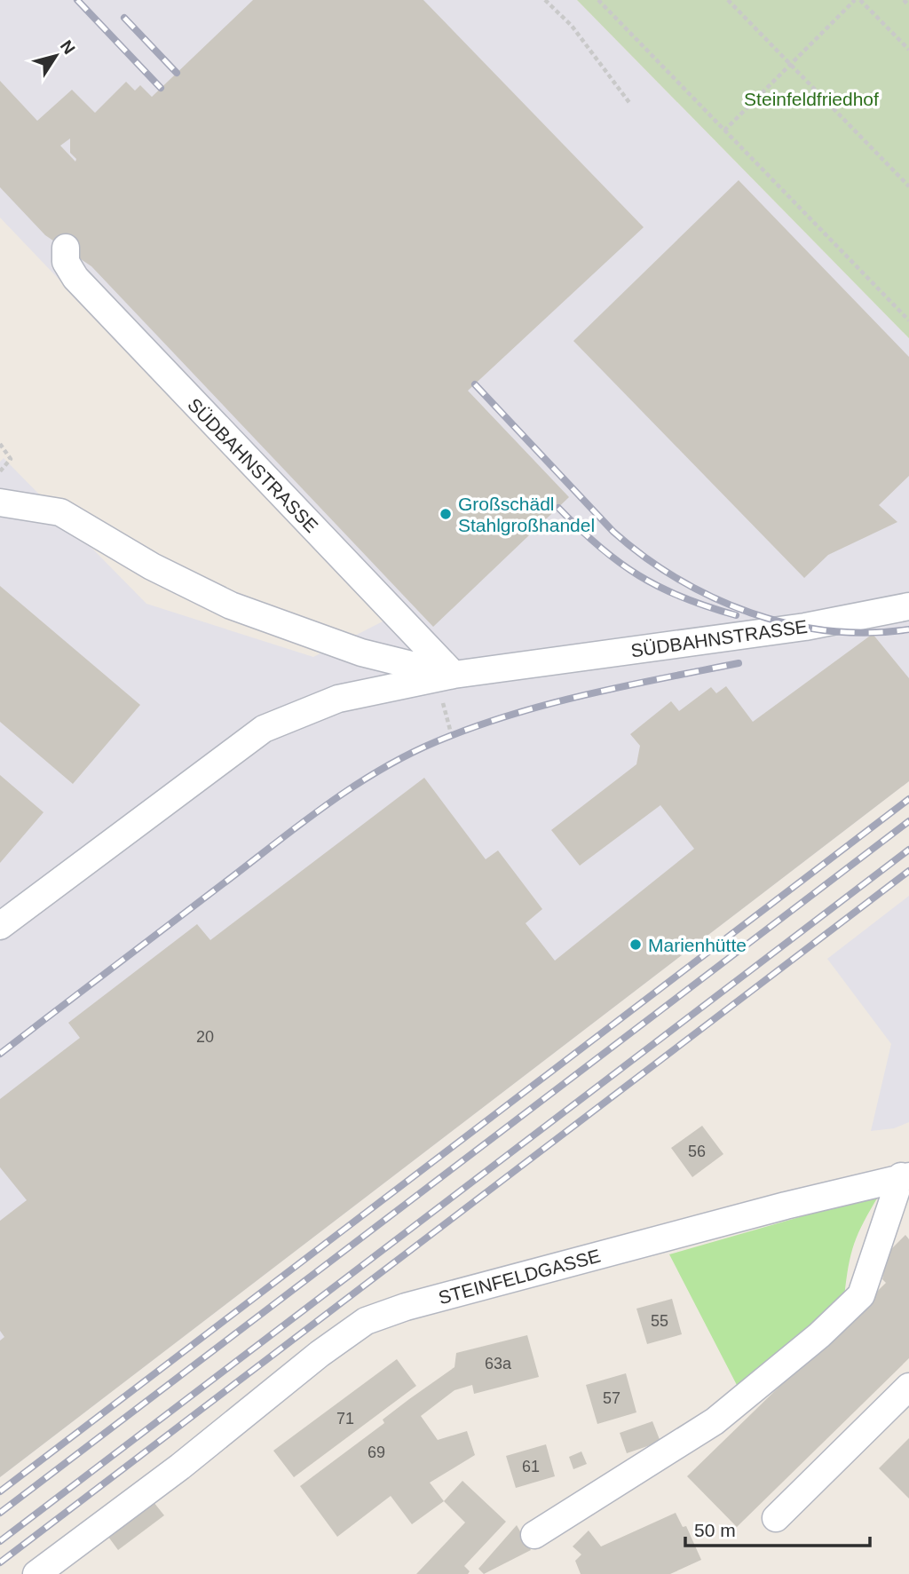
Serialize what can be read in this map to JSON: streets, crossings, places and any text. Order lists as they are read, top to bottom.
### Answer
{
  "streets": {
    "street": ["SÜDBAHNSTRASSE", "STEINFELDGASSE"]
  },
  "parks": ["Steinfeldfriedhof"],
  "places": ["Großschädl Stahlgroßhandel", "Marienhütte"],
  "house_numbers": [
    "20",
    "56",
    "55",
    "63a",
    "57",
    "71",
    "69",
    "61"
  ],
  "scale_bar": "50 m",
  "north": "top right"
}
